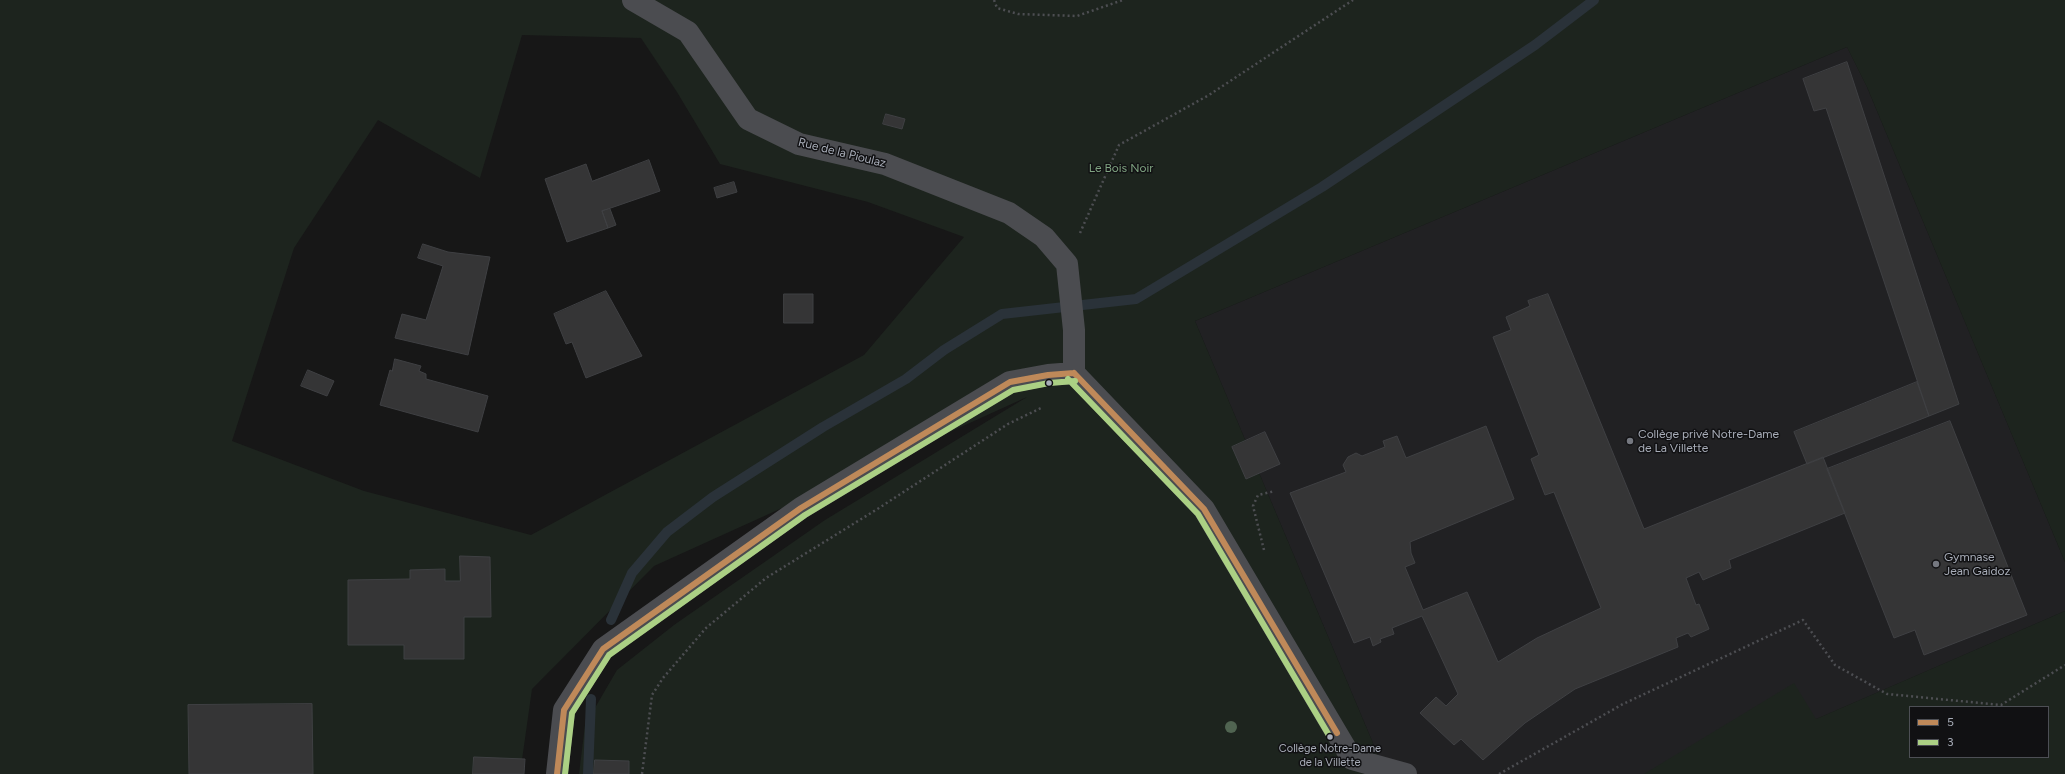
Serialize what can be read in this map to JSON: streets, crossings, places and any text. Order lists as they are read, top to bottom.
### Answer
{
  "streets": {
    "street": ["Rue de la Pioulaz"]
  },
  "parks": ["Le Bois Noir"],
  "places": ["Collège privé Notre-Dame de La Villette", "Gymnase Jean Gaidoz", "Collège Notre-Dame de la Villette"],
  "lines": ["transit line 5", "transit line 3"],
  "legend": ["5", "3"]
}
